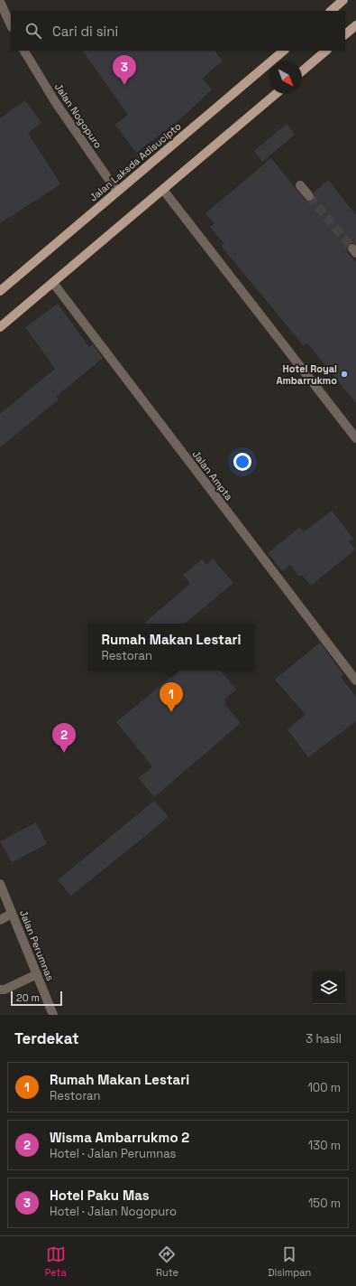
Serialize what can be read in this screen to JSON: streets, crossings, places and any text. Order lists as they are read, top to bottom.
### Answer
{
  "streets": {
    "main road": ["Jalan Laksda Adisucipto"],
    "street": ["Jalan Nogopuro", "Jalan Ampta", "Jalan Perumnas"]
  },
  "crossings": [
    ["Jalan Nogopuro", "Jalan Laksda Adisucipto"]
  ],
  "places": ["Hotel Royal Ambarrukmo"],
  "scale_bar": "20 m",
  "north": "bottom right",
  "page": {
    "search": "Cari di sini",
    "pins": ["3", "1", "2"],
    "popup": ["Rumah Makan Lestari", "Restoran"],
    "scale": "20 m",
    "heading": ["Terdekat", "3 hasil"],
    "list": [
      {
        "mark": "1",
        "name": "Rumah Makan Lestari",
        "note": "Restoran",
        "value": "100 m"
      },
      {
        "mark": "2",
        "name": "Wisma Ambarrukmo 2",
        "note": "Hotel · Jalan Perumnas",
        "value": "130 m"
      },
      {
        "mark": "3",
        "name": "Hotel Paku Mas",
        "note": "Hotel · Jalan Nogopuro",
        "value": "150 m"
      }
    ],
    "nav": ["Peta", "Rute", "Disimpan"]
  }
}
